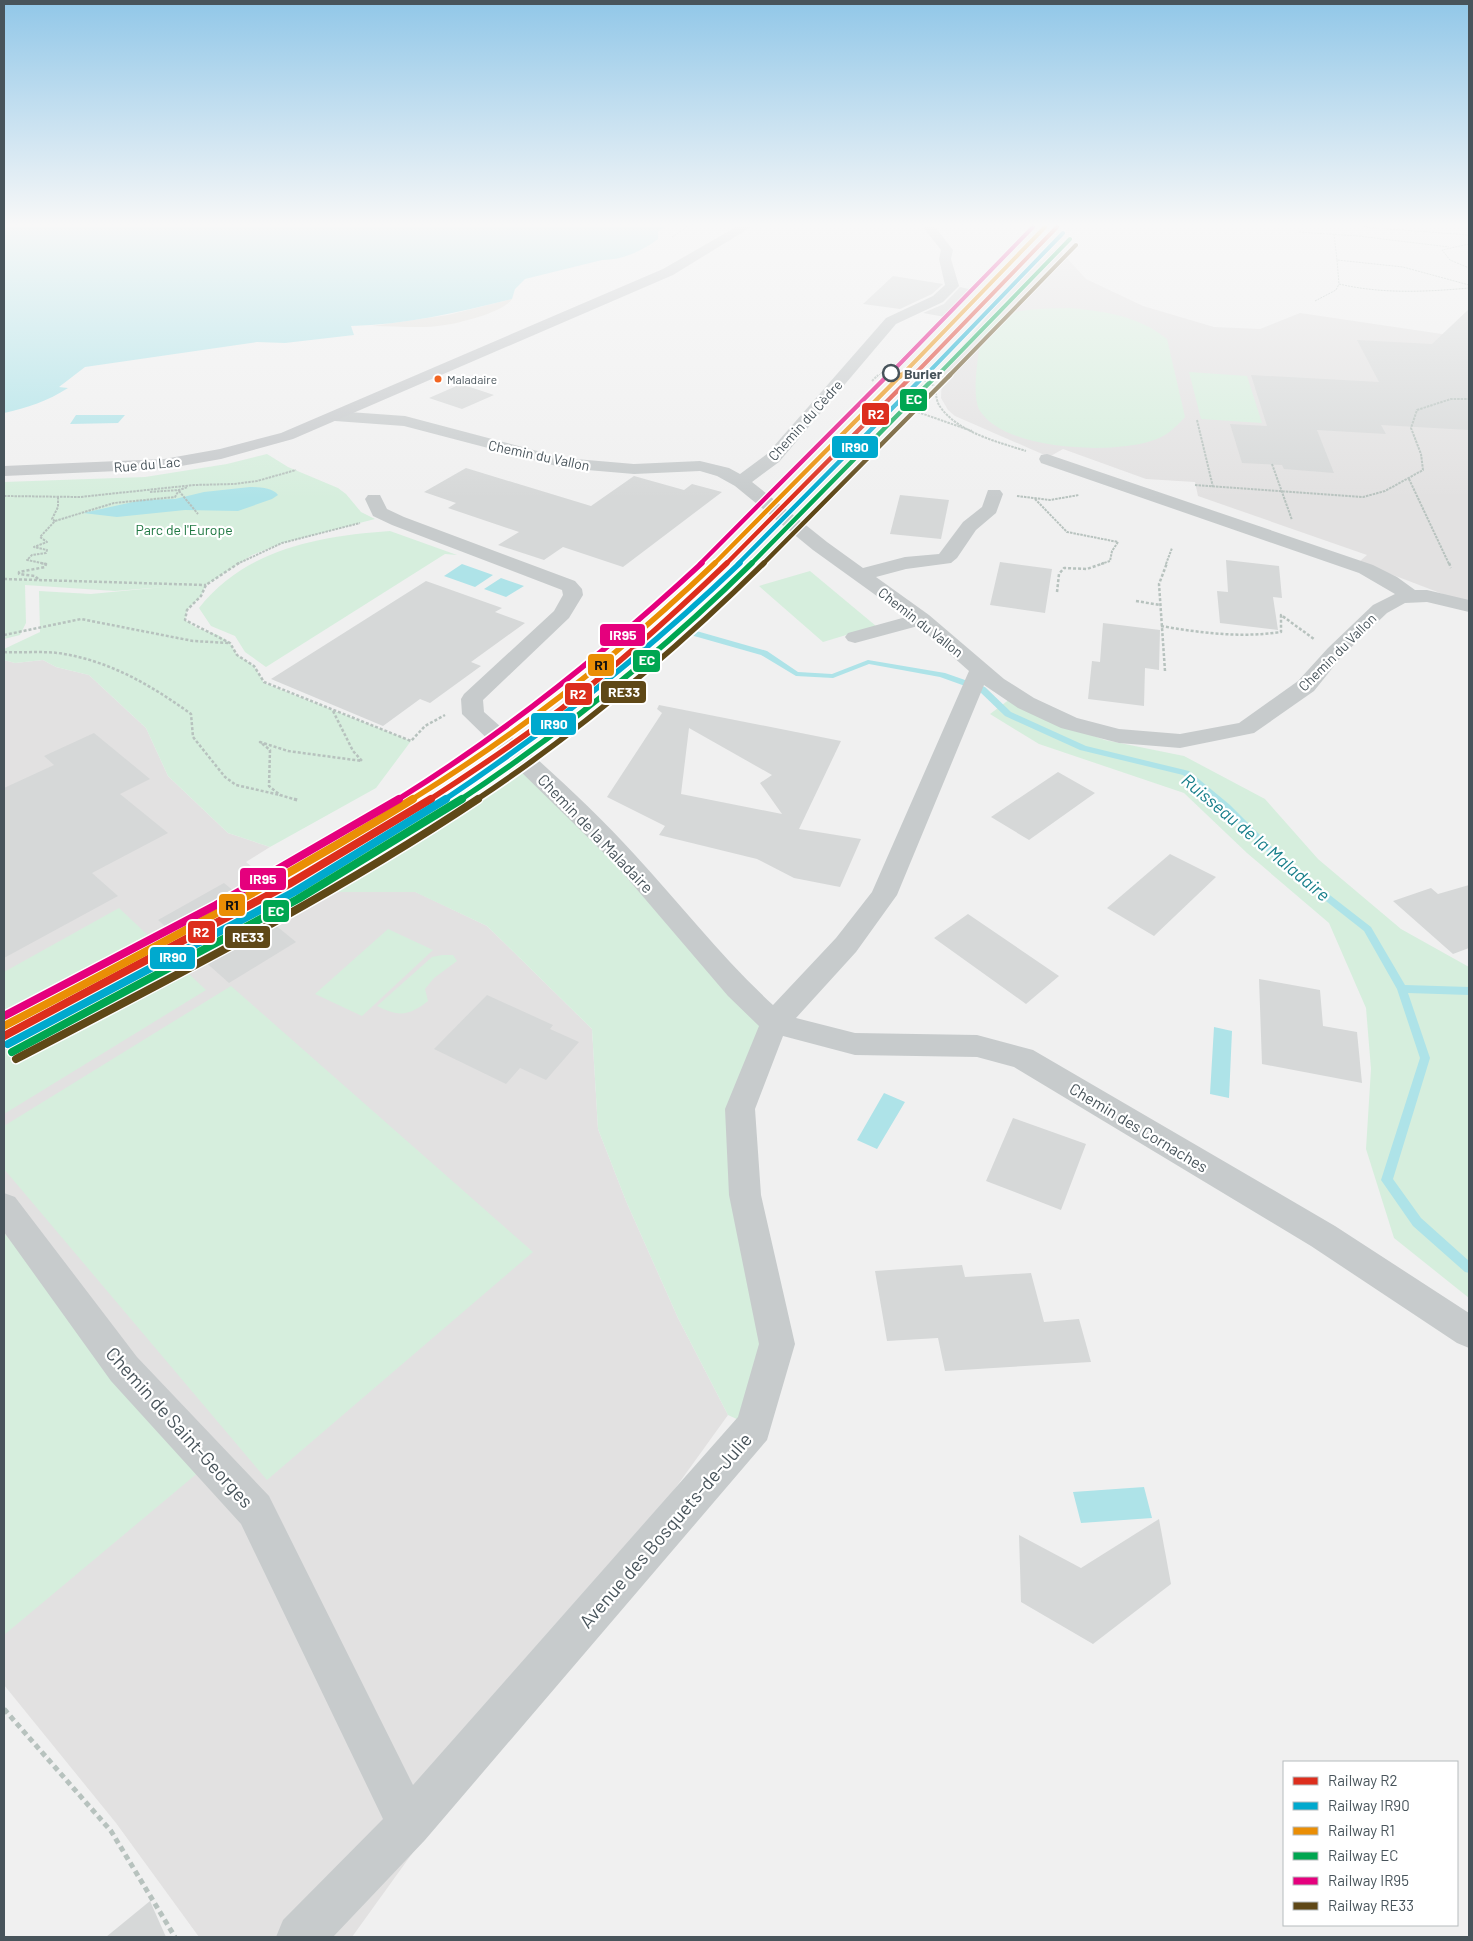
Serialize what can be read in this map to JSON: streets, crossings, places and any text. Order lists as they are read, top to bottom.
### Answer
{
  "streets": {
    "main road": ["Rue du Lac"],
    "street": [
      "Chemin du Cèdre",
      "Chemin du Vallon",
      "Chemin de la Maladaire",
      "Chemin des Cornaches",
      "Chemin de Saint-Georges",
      "Avenue des Bosquets-de-Julie"
    ]
  },
  "crossings": [
    ["Chemin du Cèdre", "Chemin du Vallon"],
    ["Chemin du Vallon", "Rue du Lac"],
    ["Chemin du Vallon", "Avenue des Bosquets-de-Julie"],
    ["Chemin de la Maladaire", "Chemin des Cornaches"],
    ["Chemin de la Maladaire", "Avenue des Bosquets-de-Julie"],
    ["Chemin des Cornaches", "Avenue des Bosquets-de-Julie"],
    ["Chemin de Saint-Georges", "Avenue des Bosquets-de-Julie"]
  ],
  "water": ["Ruisseau de la Maladaire"],
  "parks": ["Parc de l'Europe"],
  "places": ["Burier", "Maladaire"],
  "lines": [
    "rail line R2",
    "rail line IR90",
    "rail line R1",
    "rail line EC",
    "rail line IR95",
    "rail line RE33"
  ],
  "legend": [
    "Railway R2",
    "Railway IR90",
    "Railway R1",
    "Railway EC",
    "Railway IR95",
    "Railway RE33"
  ]
}
